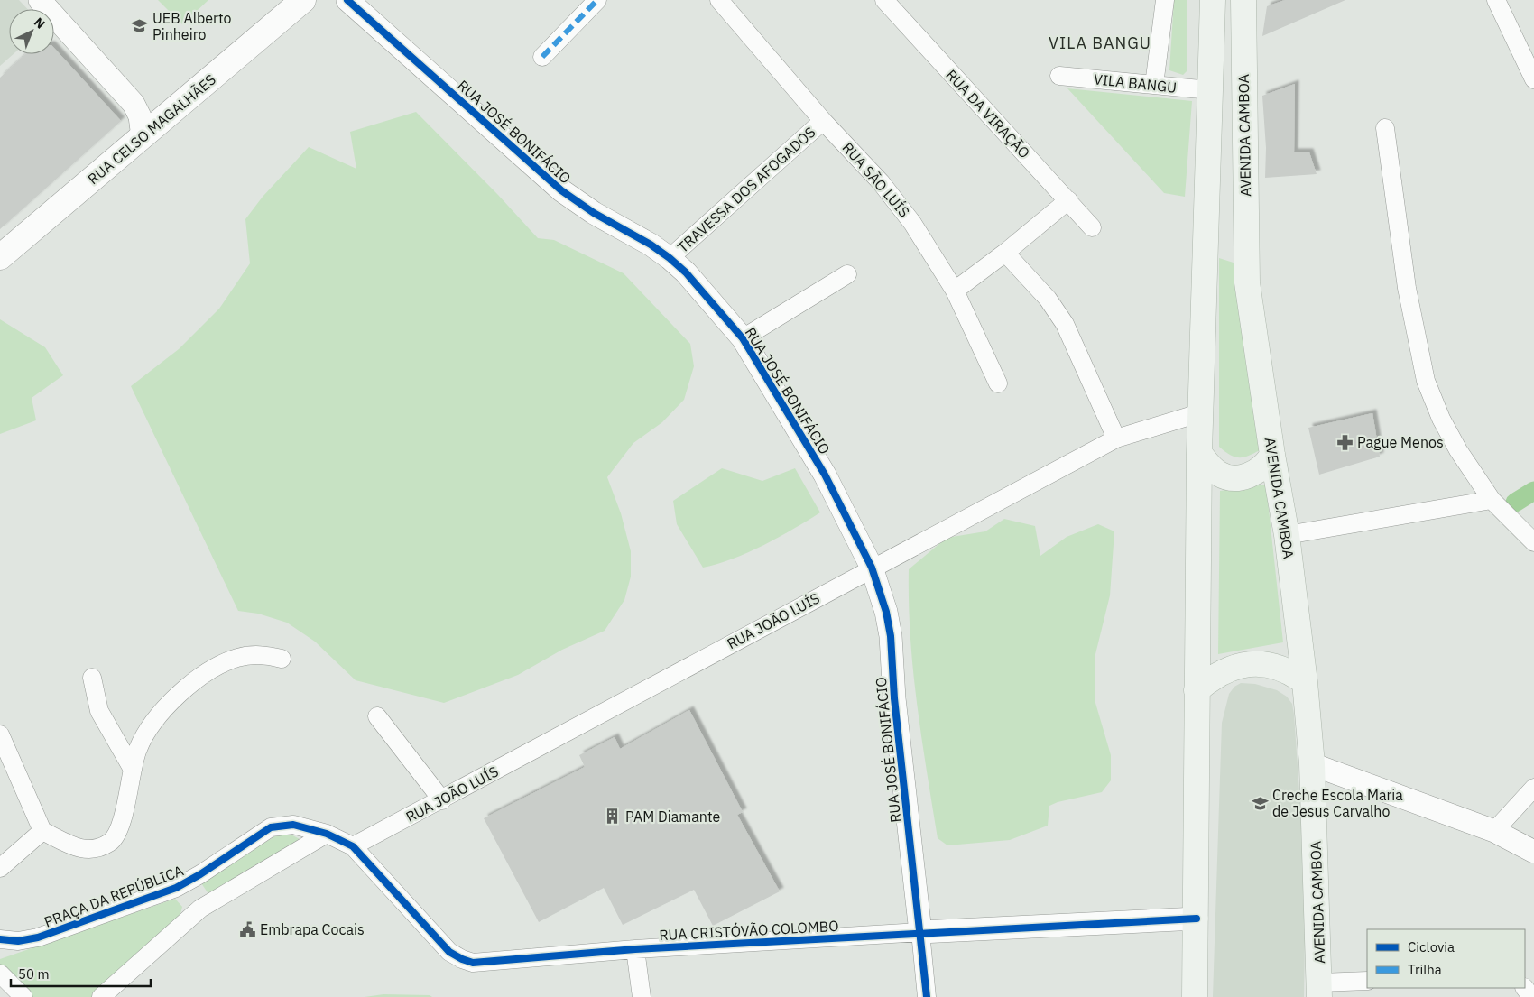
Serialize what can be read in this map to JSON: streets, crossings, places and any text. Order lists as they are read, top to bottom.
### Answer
{
  "streets": {
    "main road": ["RUA CELSO MAGALHÃES", "AVENIDA CAMBOA"],
    "street": [
      "VILA BANGU",
      "RUA DA VIRAÇÃO",
      "RUA JOSÉ BONIFÁCIO",
      "RUA SÃO LUÍS",
      "TRAVESSA DOS AFOGADOS",
      "RUA JOÃO LUÍS",
      "PRAÇA DA REPÚBLICA",
      "RUA CRISTÓVÃO COLOMBO"
    ]
  },
  "crossings": [
    ["RUA JOSÉ BONIFÁCIO", "TRAVESSA DOS AFOGADOS"],
    ["RUA JOSÉ BONIFÁCIO", "RUA JOÃO LUÍS"],
    ["RUA JOSÉ BONIFÁCIO", "RUA CRISTÓVÃO COLOMBO"],
    ["RUA SÃO LUÍS", "TRAVESSA DOS AFOGADOS"],
    ["RUA JOÃO LUÍS", "PRAÇA DA REPÚBLICA"],
    ["RUA JOÃO LUÍS", "RUA CRISTÓVÃO COLOMBO"],
    ["PRAÇA DA REPÚBLICA", "RUA CRISTÓVÃO COLOMBO"]
  ],
  "districts": ["VILA BANGU"],
  "places": {
    "school or university": ["UEB Alberto Pinheiro", "Creche Escola Maria de Jesus Carvalho"],
    "pharmacy": ["Pague Menos"],
    "building": ["PAM Diamante"],
    "public building": ["Embrapa Cocais"]
  },
  "legend": ["Ciclovia", "Trilha"],
  "scale_bar": "50 m",
  "north": "top right"
}
